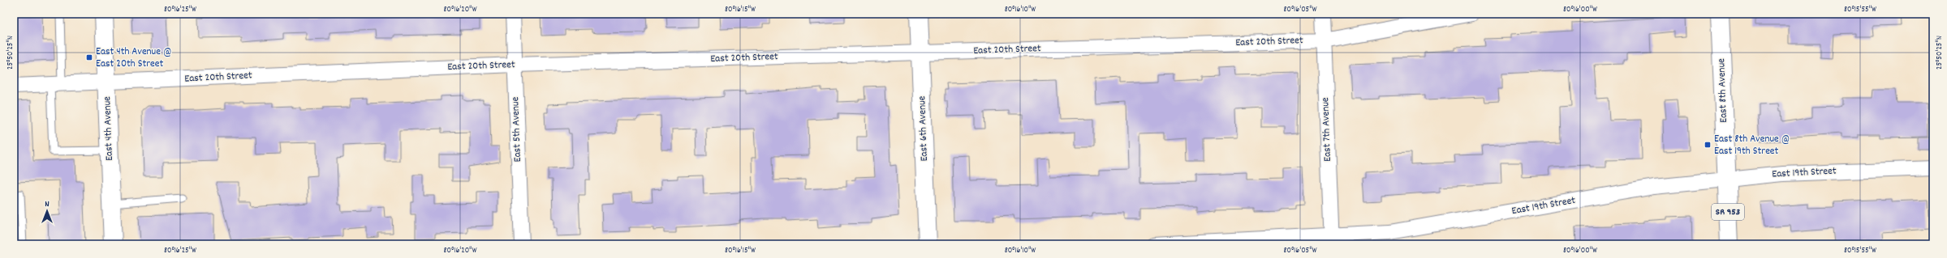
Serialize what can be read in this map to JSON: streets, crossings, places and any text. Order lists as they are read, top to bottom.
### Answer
{
  "streets": {
    "main road": [
      "East 8th Avenue",
      "East 4th Avenue",
      "East 6th Avenue",
      "SR 953"
    ],
    "street": [
      "East 20th Street",
      "East 5th Avenue",
      "East 7th Avenue",
      "East 19th Street"
    ]
  },
  "crossings": [
    ["East 20th Street", "East 4th Avenue"],
    ["East 20th Street", "East 6th Avenue"],
    ["East 20th Street", "East 5th Avenue"],
    ["East 20th Street", "East 7th Avenue"],
    ["East 8th Avenue", "East 19th Street"],
    ["East 7th Avenue", "East 19th Street"]
  ],
  "places": {
    "transit": ["East 4th Avenue @ East 20th Street", "East 8th Avenue @ East 19th Street"]
  },
  "north": "top",
  "coordinates": [
    "80°16'25\"W",
    "80°16'20\"W",
    "80°16'15\"W",
    "80°16'10\"W",
    "80°16'05\"W",
    "80°16'00\"W",
    "80°15'55\"W",
    "25°50'25\"N"
  ]
}
